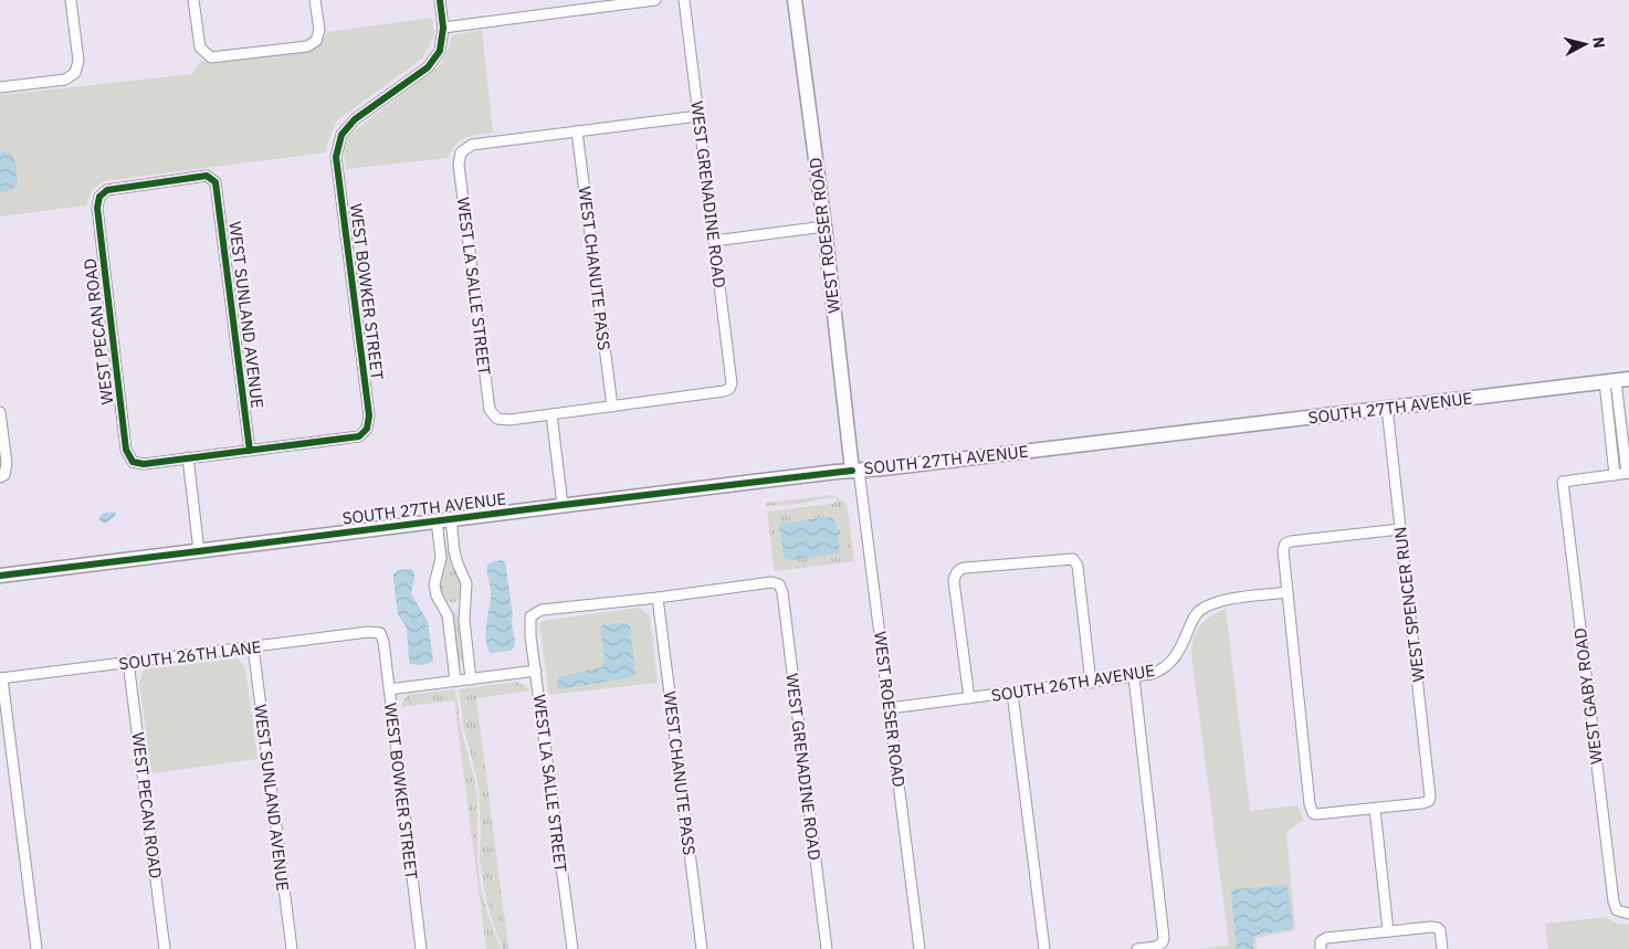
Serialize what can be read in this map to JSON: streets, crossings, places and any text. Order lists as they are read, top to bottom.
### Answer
{
  "streets": {
    "main road": ["WEST ROESER ROAD", "SOUTH 27TH AVENUE"],
    "street": [
      "WEST GRENADINE ROAD",
      "WEST CHANUTE PASS",
      "WEST LA SALLE STREET",
      "WEST BOWKER STREET",
      "WEST SUNLAND AVENUE",
      "WEST PECAN ROAD",
      "WEST SPENCER RUN",
      "SOUTH 26TH LANE",
      "SOUTH 26TH AVENUE",
      "WEST GABY ROAD"
    ]
  },
  "crossings": [
    ["WEST GRENADINE ROAD", "WEST CHANUTE PASS"],
    ["WEST GRENADINE ROAD", "WEST LA SALLE STREET"],
    ["WEST ROESER ROAD", "SOUTH 27TH AVENUE"],
    ["WEST ROESER ROAD", "SOUTH 26TH AVENUE"],
    ["WEST CHANUTE PASS", "WEST LA SALLE STREET"],
    ["WEST BOWKER STREET", "WEST SUNLAND AVENUE"],
    ["WEST BOWKER STREET", "SOUTH 26TH LANE"],
    ["WEST SUNLAND AVENUE", "WEST PECAN ROAD"],
    ["WEST SUNLAND AVENUE", "SOUTH 26TH LANE"],
    ["WEST PECAN ROAD", "SOUTH 26TH LANE"],
    ["SOUTH 27TH AVENUE", "WEST SPENCER RUN"]
  ],
  "north": "right"
}
